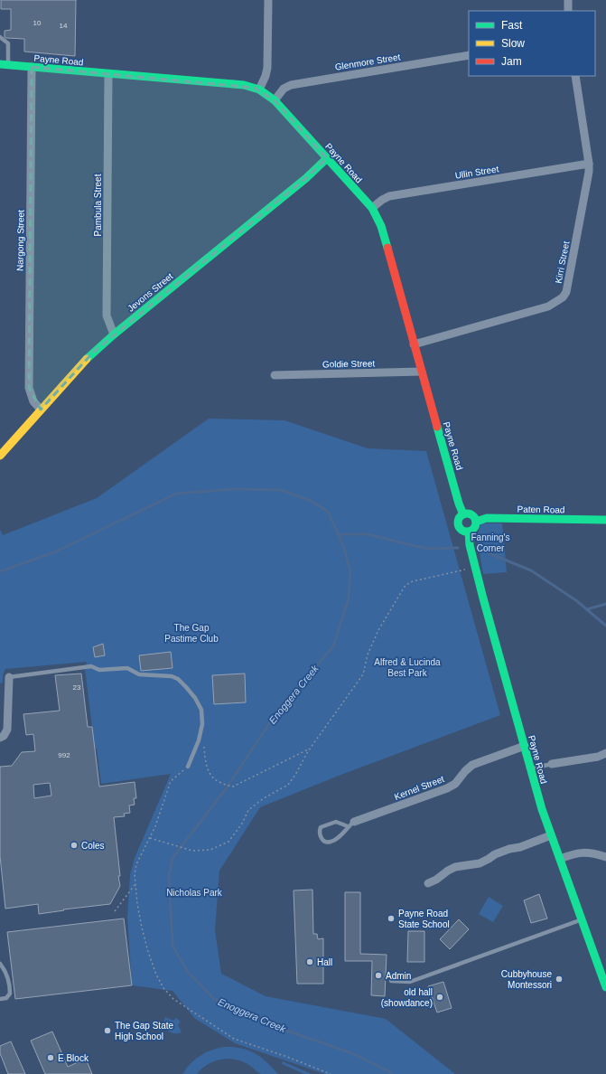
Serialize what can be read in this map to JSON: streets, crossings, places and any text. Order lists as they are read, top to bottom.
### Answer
{
  "streets": {
    "main road": ["Payne Road", "Jevons Street", "Paten Road"],
    "street": [
      "Glenmore Street",
      "Ullin Street",
      "Pambula Street",
      "Nargong Street",
      "Kirri Street",
      "Goldie Street",
      "Kernel Street"
    ]
  },
  "crossings": [
    ["Payne Road", "Glenmore Street"],
    ["Payne Road", "Ullin Street"],
    ["Payne Road", "Pambula Street"],
    ["Payne Road", "Nargong Street"],
    ["Payne Road", "Kirri Street"],
    ["Payne Road", "Jevons Street"],
    ["Payne Road", "Goldie Street"],
    ["Payne Road", "Paten Road"],
    ["Payne Road", "Kernel Street"],
    ["Ullin Street", "Kirri Street"],
    ["Pambula Street", "Jevons Street"],
    ["Nargong Street", "Jevons Street"]
  ],
  "water": ["Enoggera Creek"],
  "parks": [
    "Fanning's Corner",
    "The Gap Pastime Club",
    "Alfred & Lucinda Best Park",
    "Nicholas Park"
  ],
  "places": [
    "Coles",
    "Payne Road State School",
    "Hall",
    "Admin",
    "Cubbyhouse Montessori",
    "old hall (showdance)",
    "The Gap State High School",
    "E Block"
  ],
  "house_numbers": [
    "10",
    "14",
    "23",
    "992"
  ],
  "legend": ["Fast", "Slow", "Jam"]
}
